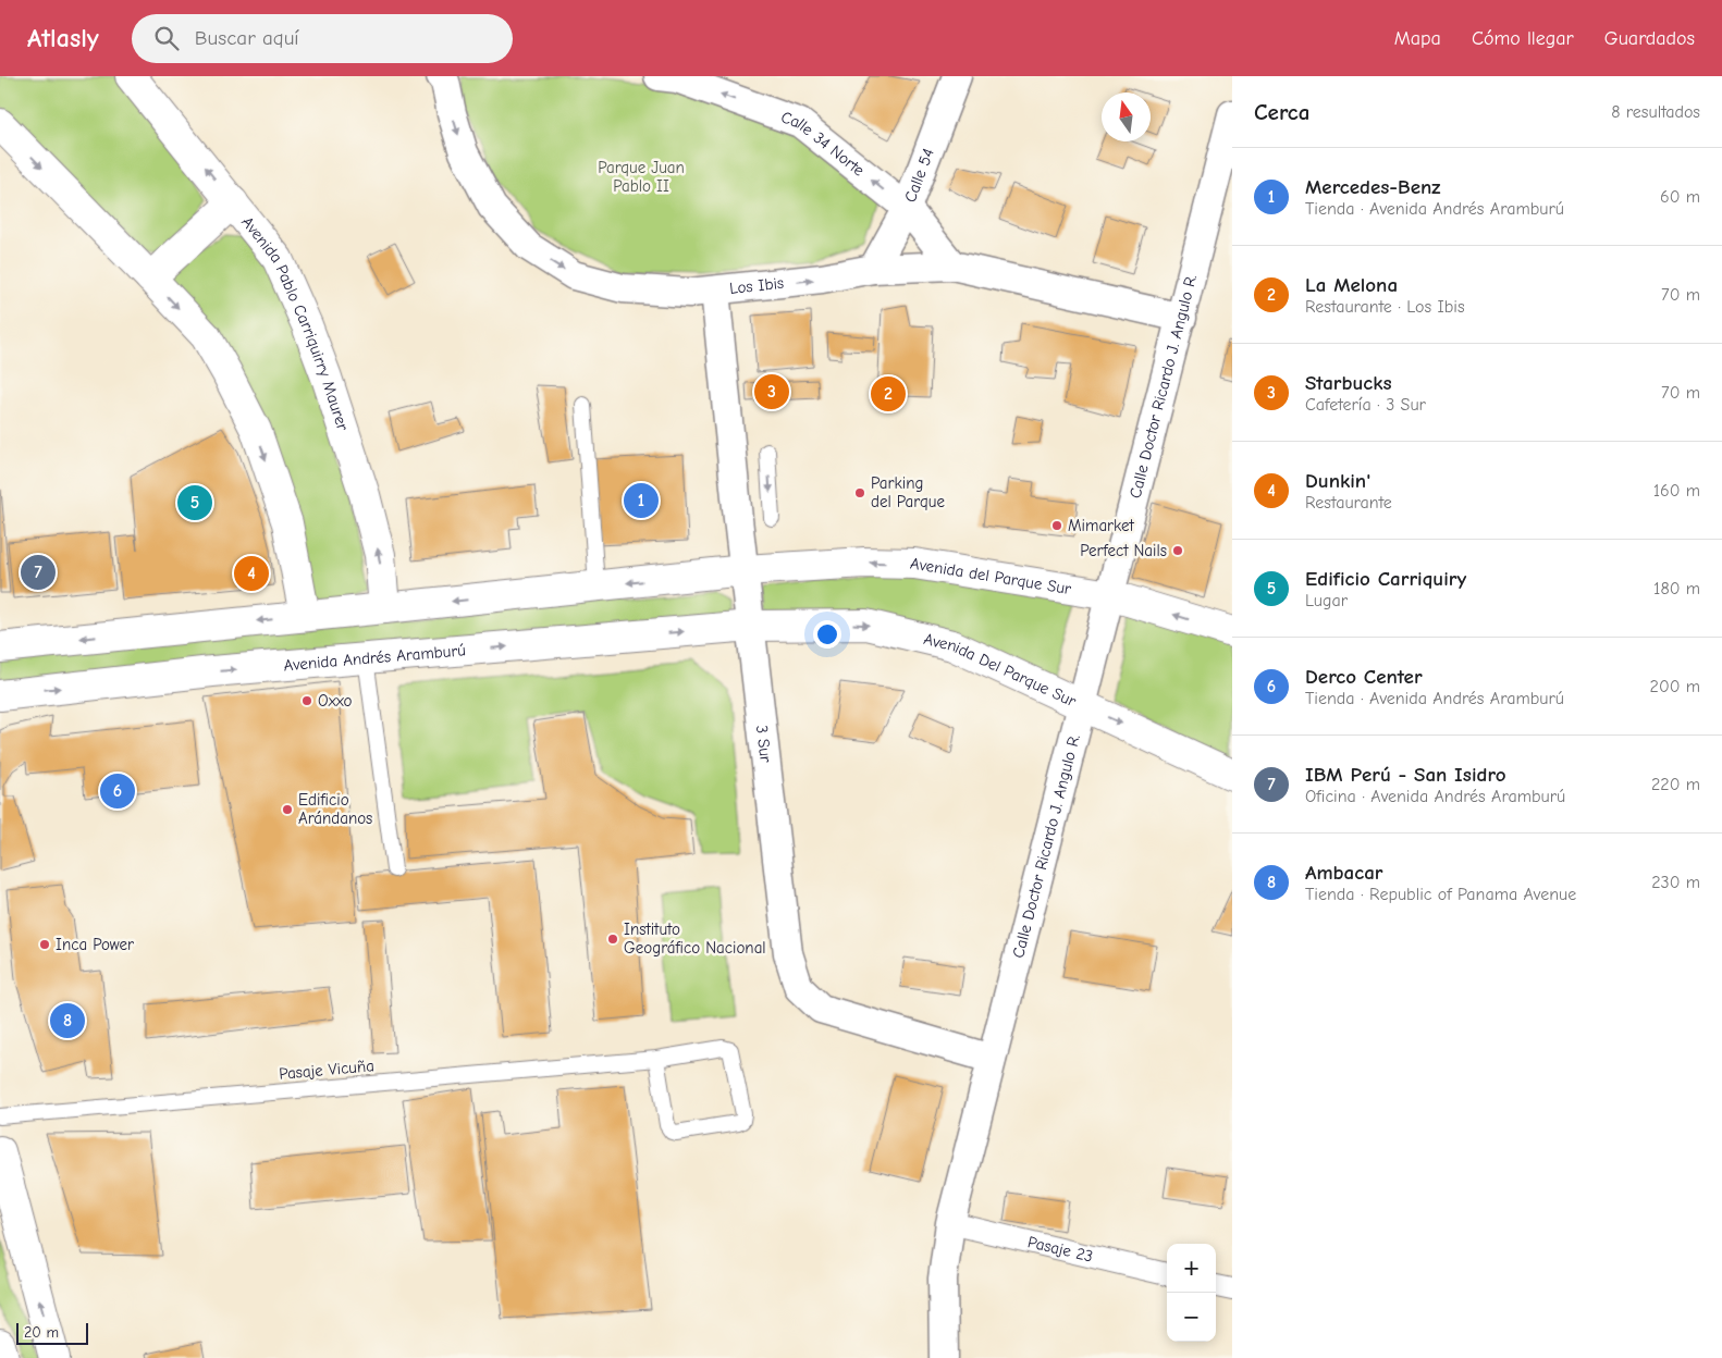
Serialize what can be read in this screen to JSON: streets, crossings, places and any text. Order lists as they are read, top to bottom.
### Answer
{
  "streets": {
    "main road": [
      "Avenida Pablo Carriquirry Maurer",
      "Avenida del Parque Sur",
      "Avenida Andrés Aramburú",
      "Avenida Del Parque Sur"
    ],
    "street": [
      "Calle 34 Norte",
      "Calle 54",
      "Los Ibis",
      "Calle Doctor Ricardo J. Angulo R.",
      "3 Sur",
      "Pasaje 23"
    ],
    "lane": ["Pasaje Vicuña"]
  },
  "crossings": [
    ["Calle 34 Norte", "Calle 54"],
    ["Calle 34 Norte", "Los Ibis"],
    ["Calle 54", "Los Ibis"],
    ["Los Ibis", "Calle Doctor Ricardo J. Angulo R."],
    ["Los Ibis", "3 Sur"],
    ["Calle Doctor Ricardo J. Angulo R.", "Avenida del Parque Sur"],
    ["Calle Doctor Ricardo J. Angulo R.", "Avenida Del Parque Sur"],
    ["Calle Doctor Ricardo J. Angulo R.", "3 Sur"],
    ["Calle Doctor Ricardo J. Angulo R.", "Pasaje 23"],
    ["Avenida del Parque Sur", "3 Sur"],
    ["Avenida Andrés Aramburú", "Avenida Del Parque Sur"],
    ["Avenida Andrés Aramburú", "3 Sur"],
    ["Avenida Del Parque Sur", "3 Sur"]
  ],
  "one_way": [
    "Calle 34 Norte",
    "Los Ibis",
    "Avenida del Parque Sur",
    "Avenida Del Parque Sur"
  ],
  "parks": ["Parque Juan Pablo II"],
  "places": [
    "Parking del Parque",
    "Mimarket",
    "Perfect Nails",
    "Oxxo",
    "Edificio Arándanos",
    "Instituto Geográfico Nacional",
    "Inca Power"
  ],
  "scale_bar": "20 m",
  "north": "top",
  "page": {
    "header": "Atlasly",
    "search": "Buscar aquí",
    "nav": ["Mapa", "Cómo llegar", "Guardados"],
    "heading": ["Cerca", "8 resultados"],
    "list": [
      {
        "mark": "1",
        "name": "Mercedes-Benz",
        "note": "Tienda · Avenida Andrés Aramburú",
        "value": "60 m"
      },
      {
        "mark": "2",
        "name": "La Melona",
        "note": "Restaurante · Los Ibis",
        "value": "70 m"
      },
      {
        "mark": "3",
        "name": "Starbucks",
        "note": "Cafetería · 3 Sur",
        "value": "70 m"
      },
      {
        "mark": "4",
        "name": "Dunkin'",
        "note": "Restaurante",
        "value": "160 m"
      },
      {
        "mark": "5",
        "name": "Edificio Carriquiry",
        "note": "Lugar",
        "value": "180 m"
      },
      {
        "mark": "6",
        "name": "Derco Center",
        "note": "Tienda · Avenida Andrés Aramburú",
        "value": "200 m"
      },
      {
        "mark": "7",
        "name": "IBM Perú - San Isidro",
        "note": "Oficina · Avenida Andrés Aramburú",
        "value": "220 m"
      },
      {
        "mark": "8",
        "name": "Ambacar",
        "note": "Tienda · Republic of Panama Avenue",
        "value": "230 m"
      }
    ],
    "pins": [
      "3",
      "2",
      "1",
      "5",
      "7",
      "4",
      "6",
      "8"
    ],
    "map_buttons": ["+", "−"],
    "scale": "20 m"
  }
}
